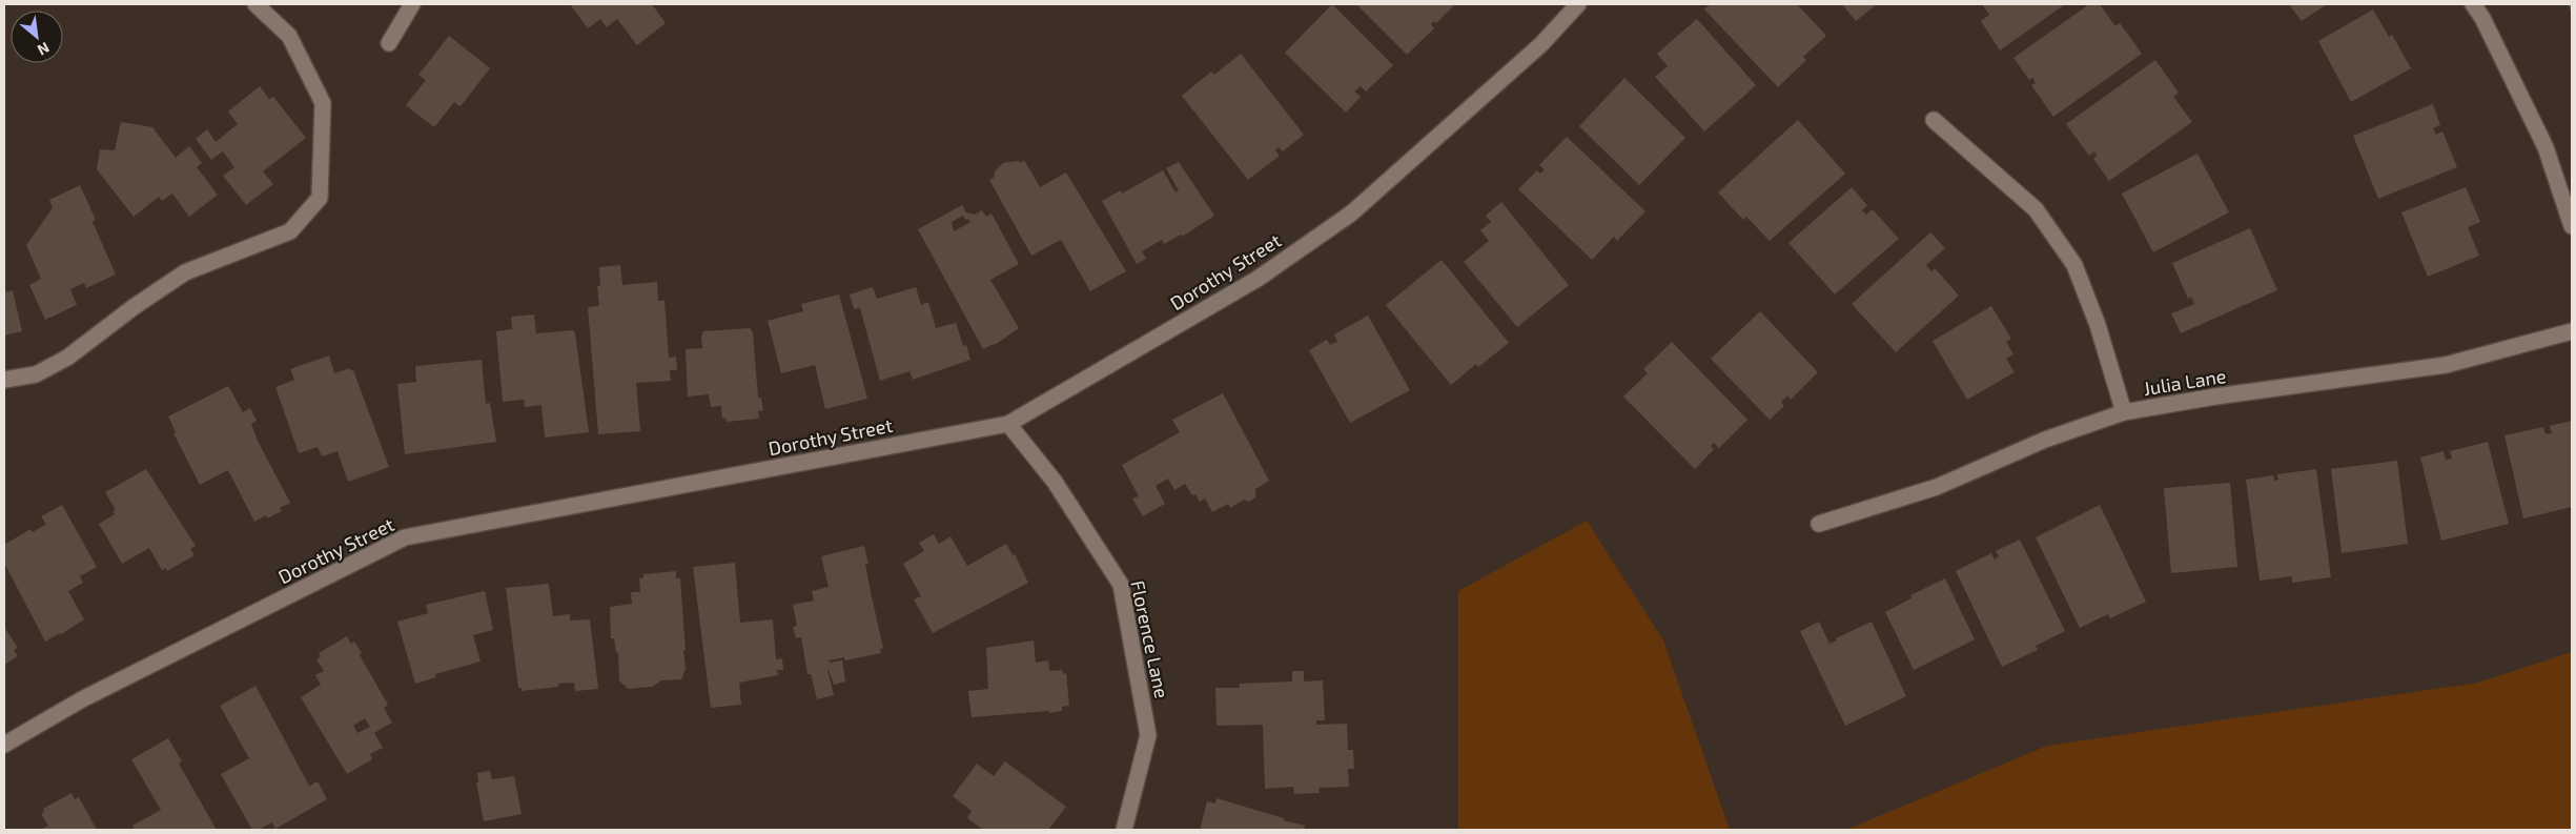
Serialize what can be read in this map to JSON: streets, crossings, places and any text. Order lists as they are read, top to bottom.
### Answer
{
  "streets": {
    "street": ["Dorothy Street", "Julia Lane", "Florence Lane"]
  },
  "crossings": [
    ["Dorothy Street", "Florence Lane"]
  ],
  "north": "bottom right"
}
